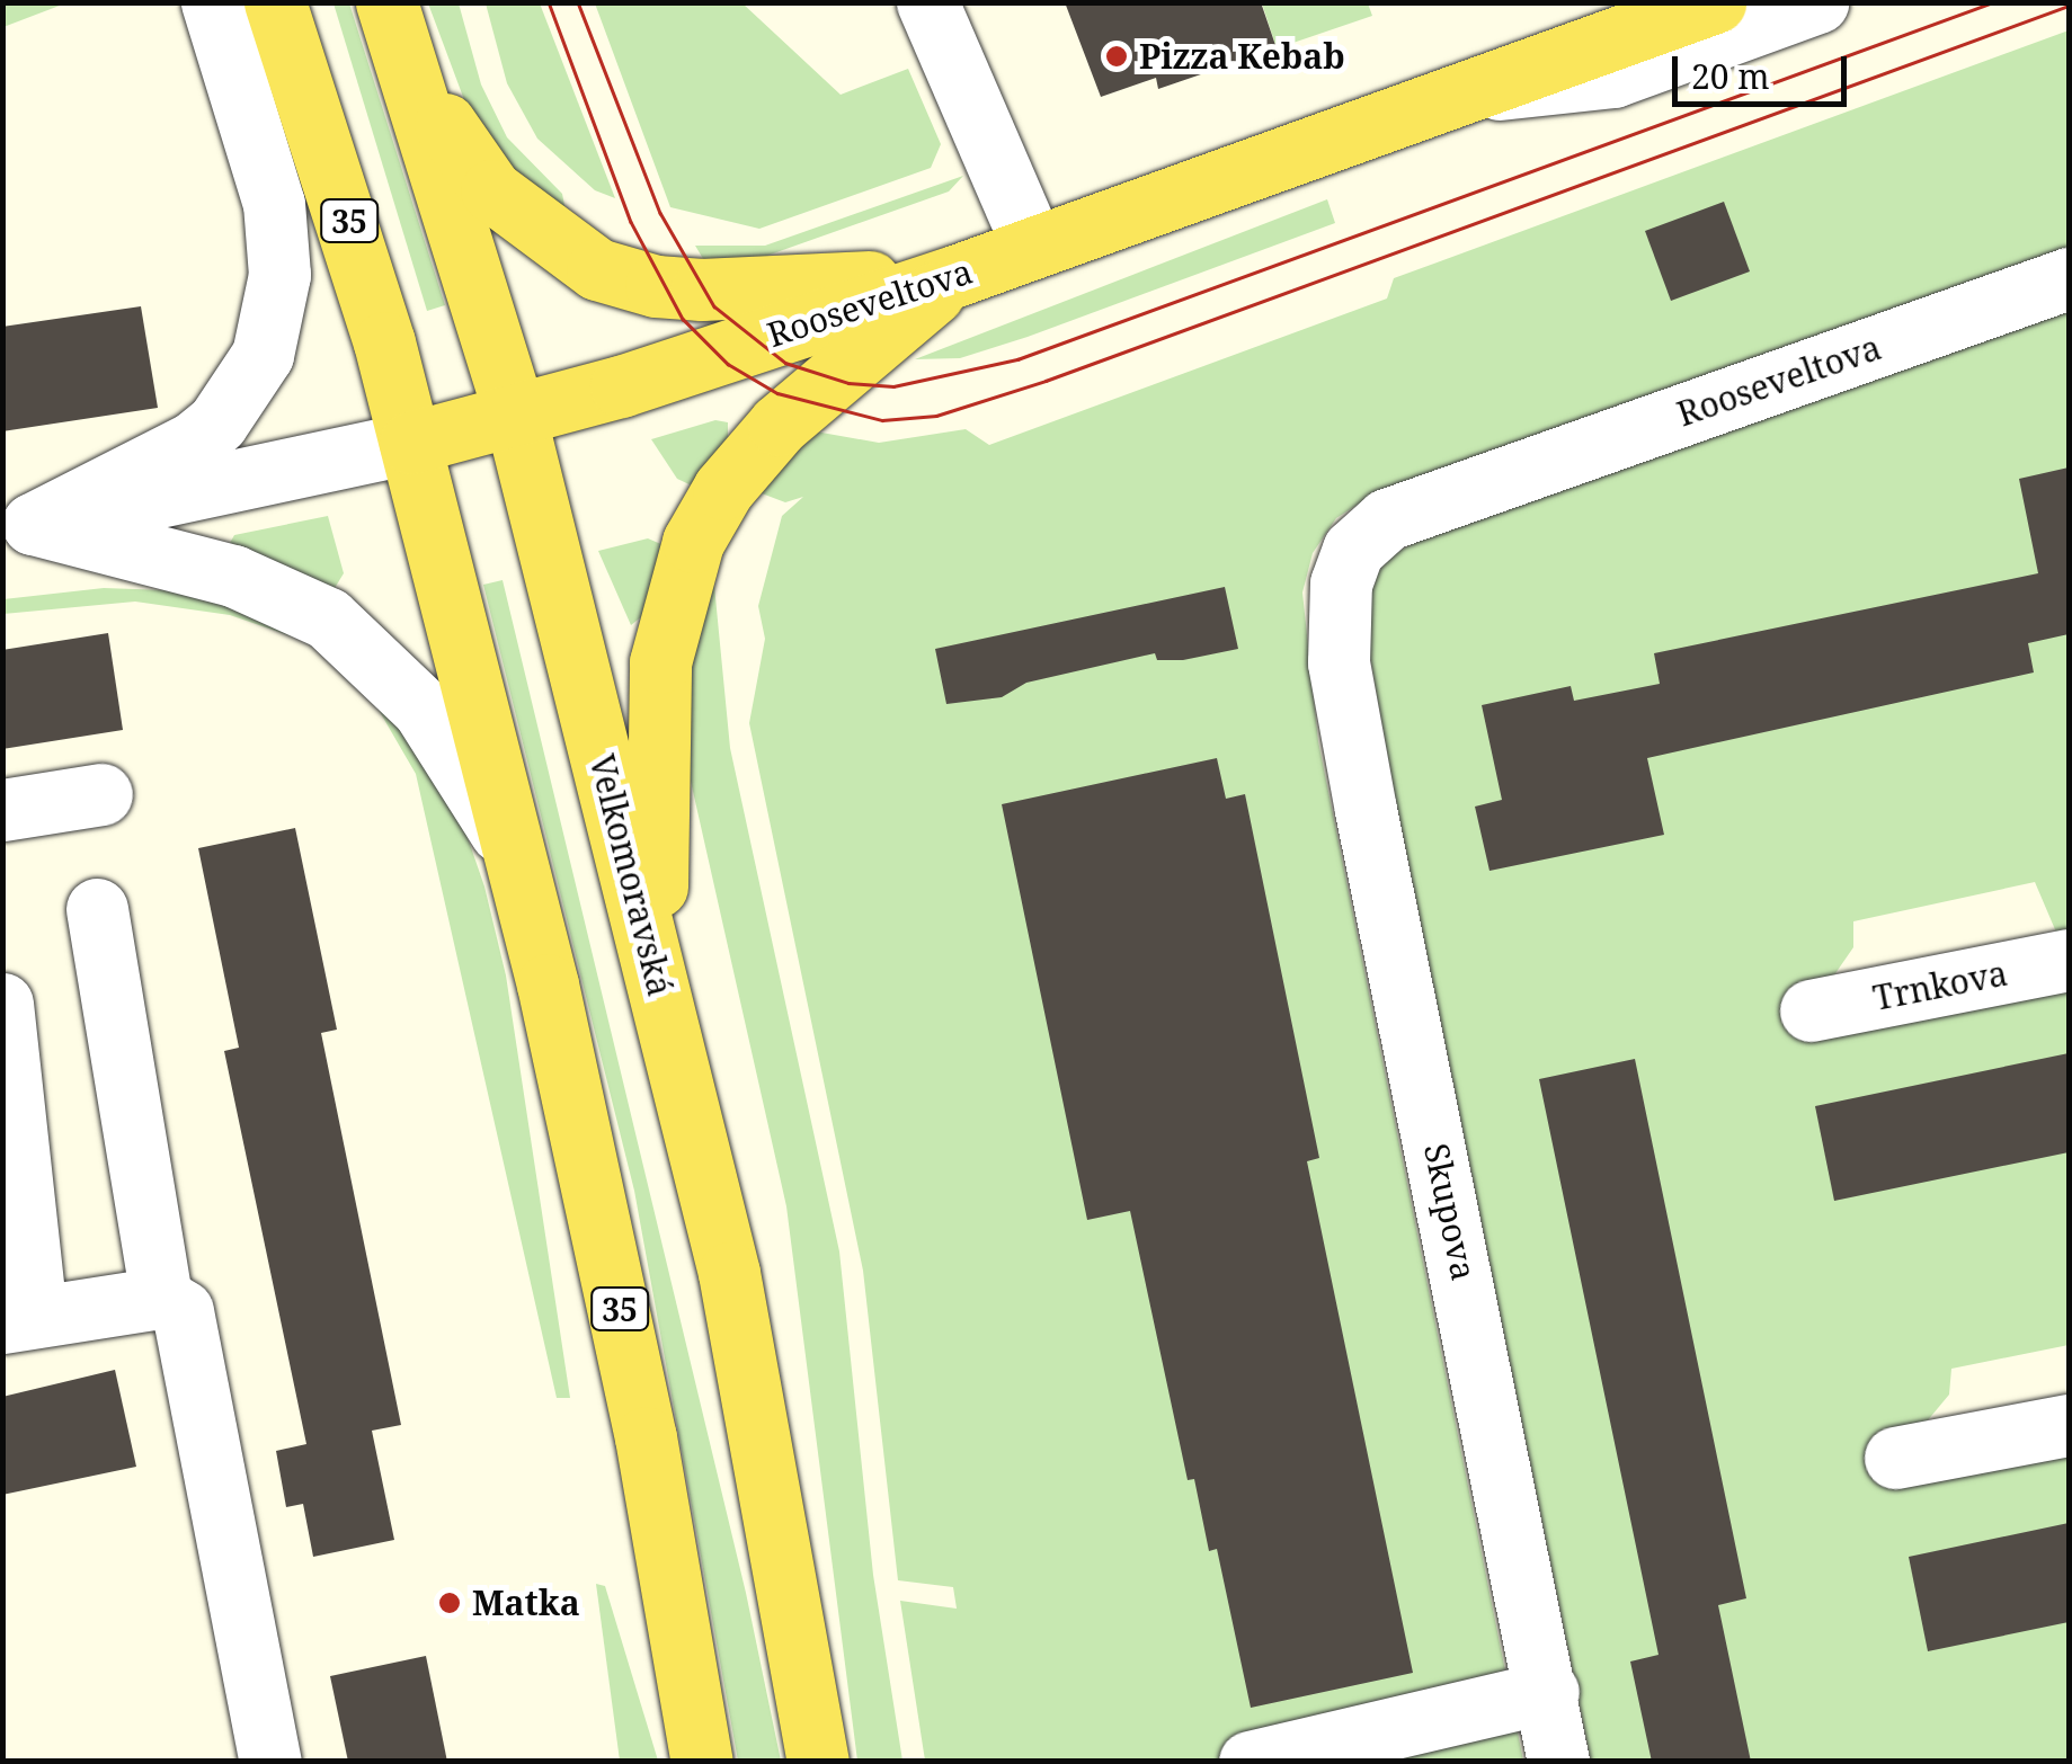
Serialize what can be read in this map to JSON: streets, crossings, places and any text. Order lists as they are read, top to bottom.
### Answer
{
  "streets": {
    "main road": ["35", "Rooseveltova", "Velkomoravská"],
    "street": ["Trnkova", "Skupova"]
  },
  "crossings": [
    ["35", "Rooseveltova"],
    ["Rooseveltova", "Velkomoravská"],
    ["Rooseveltova", "Skupova"]
  ],
  "places": ["Pizza Kebab", "Matka"],
  "scale_bar": "20 m"
}
